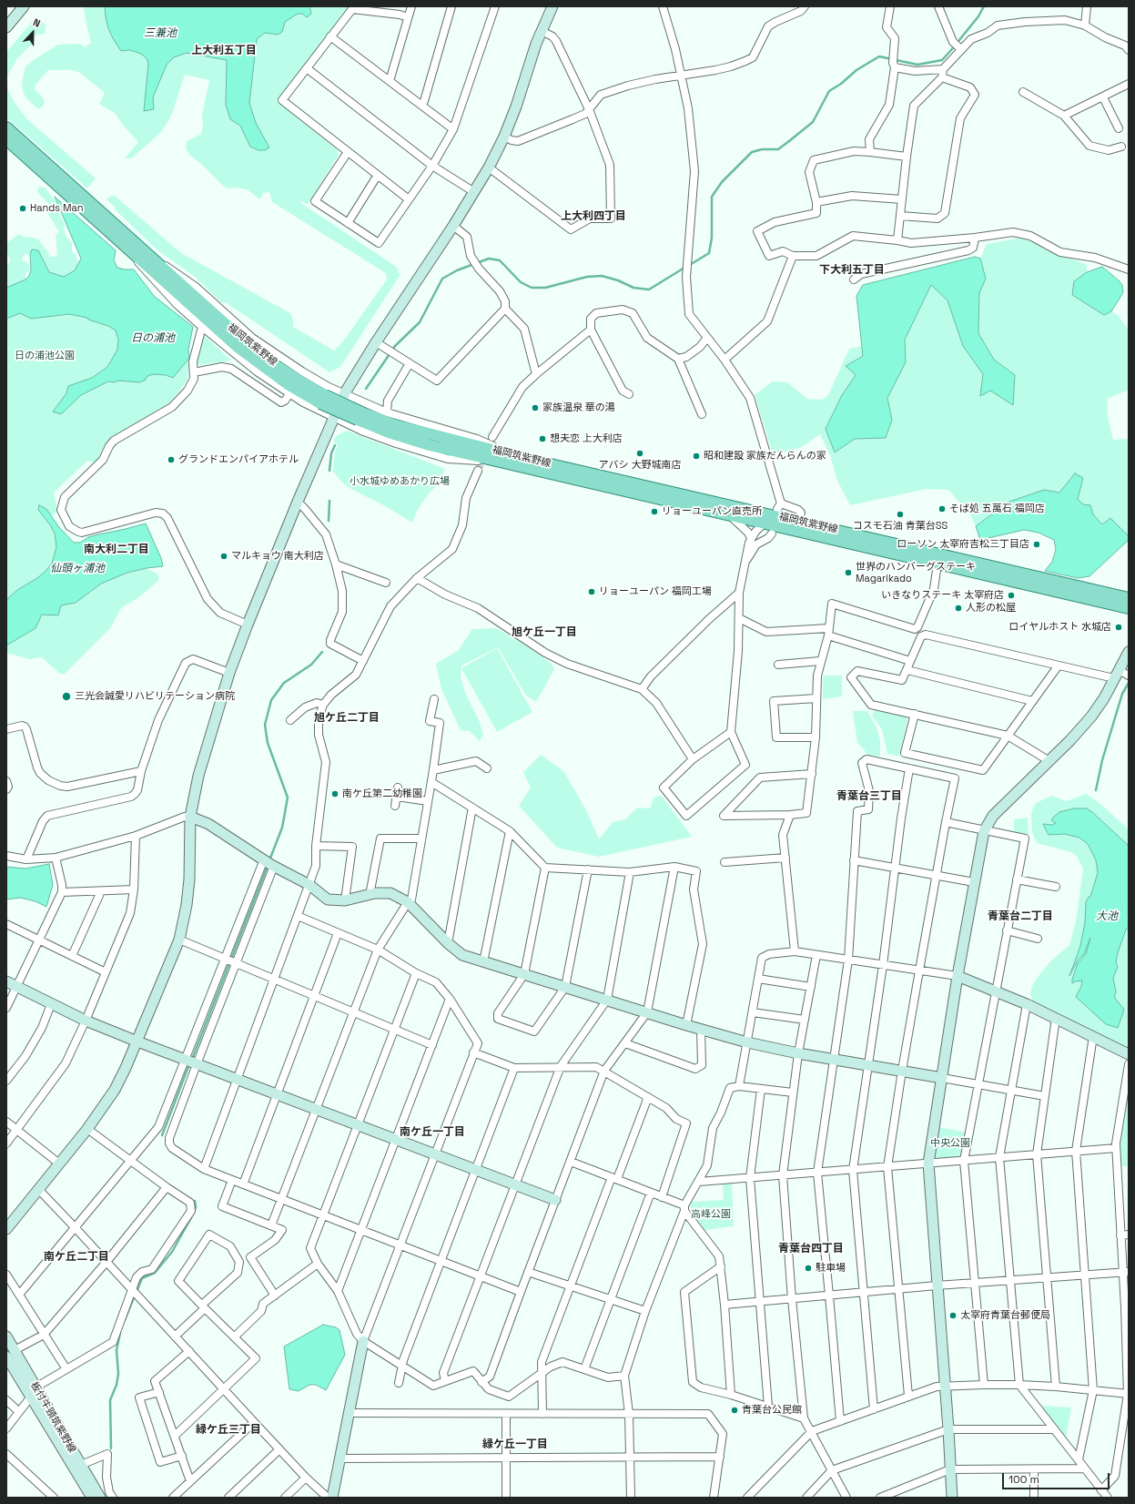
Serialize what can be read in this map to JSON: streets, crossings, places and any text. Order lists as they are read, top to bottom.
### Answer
{
  "streets": {
    "main road": ["福岡筑紫野線"],
    "street": ["板付牛頸筑紫野線"]
  },
  "districts": [
    "上大利五丁目",
    "上大利四丁目",
    "下大利五丁目",
    "南大利二丁目",
    "旭ケ丘一丁目",
    "旭ケ丘二丁目",
    "青葉台三丁目",
    "青葉台二丁目",
    "南ケ丘一丁目",
    "青葉台四丁目",
    "南ケ丘二丁目",
    "緑ケ丘三丁目",
    "緑ケ丘一丁目"
  ],
  "water": [
    "三兼池",
    "日の浦池",
    "仙頭ヶ浦池",
    "大池"
  ],
  "parks": [
    "日の浦池公園",
    "小水城ゆめあかり広場",
    "中央公園",
    "高峰公園"
  ],
  "places": [
    "Hands Man",
    "家族温泉 華の湯",
    "想夫恋 上大利店",
    "アバシ 大野城南店",
    "昭和建設 家族だんらんの家",
    "グランドエンパイアホテル",
    "そば処 五萬石 福岡店",
    "リョーユーパン直売所",
    "コスモ石油 青葉台SS",
    "ローソン 太宰府吉松三丁目店",
    "マルキョウ 南大利店",
    "世界のハンバーグステーキ Magarikado",
    "リョーユーパン 福岡工場",
    "いきなりステーキ 太宰府店",
    "人形の松屋",
    "ロイヤルホスト 水城店",
    "三光会誠愛リハビリテーション病院",
    "南ケ丘第二幼稚園",
    "駐車場",
    "太宰府青葉台郵便局",
    "青葉台公民館"
  ],
  "scale_bar": "100 m",
  "north": "top"
}
